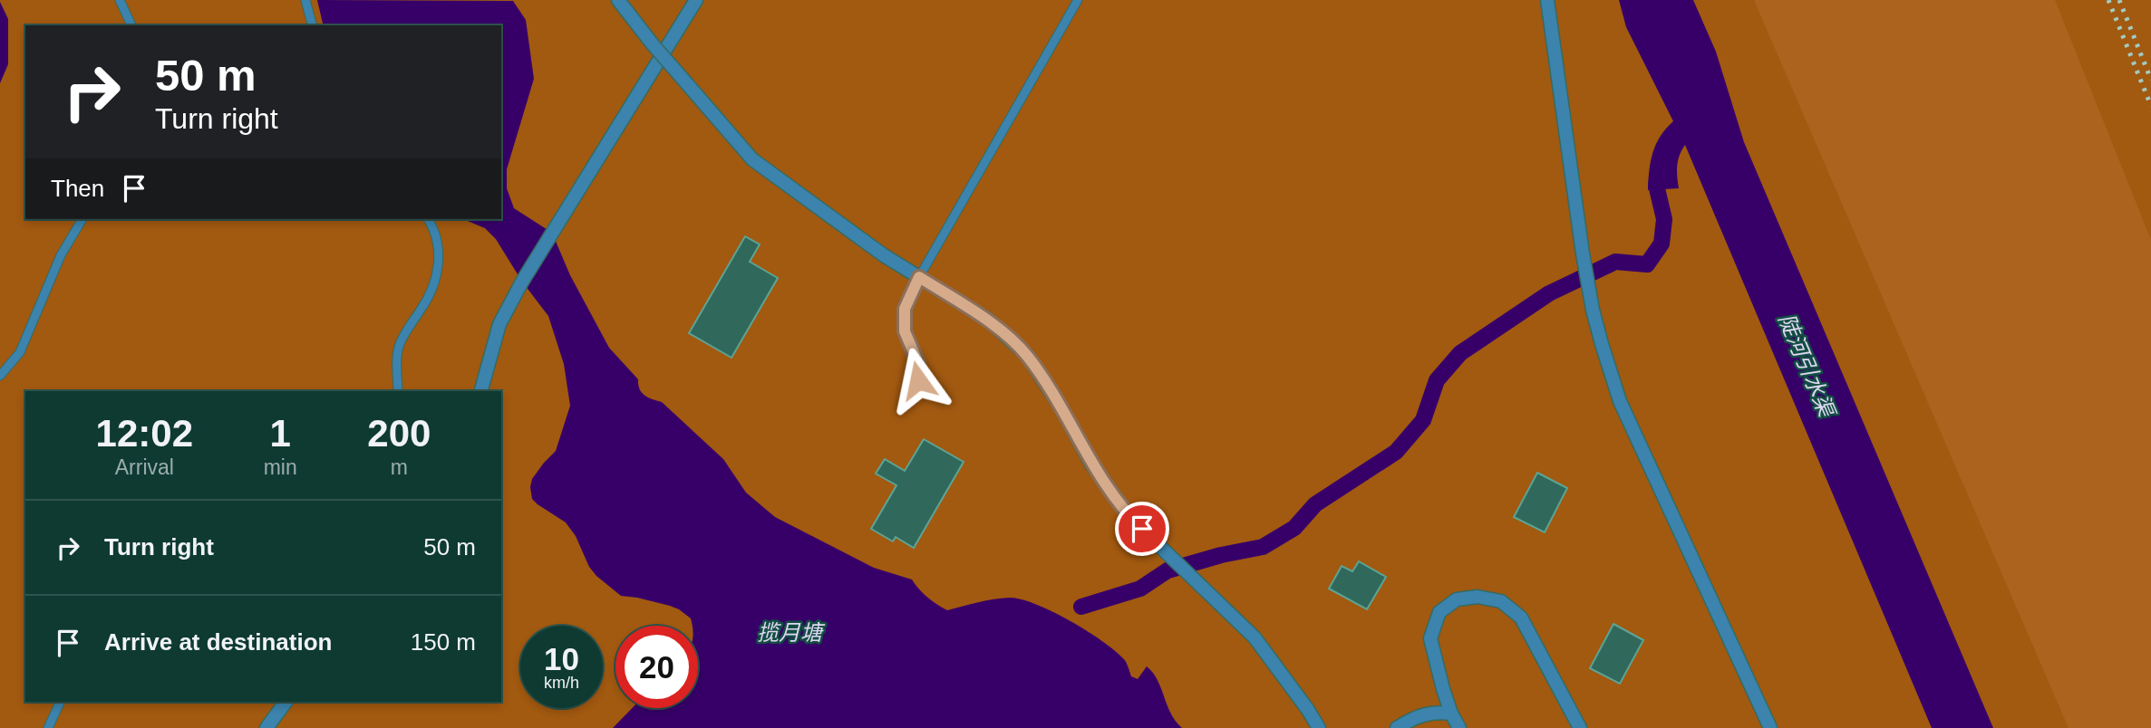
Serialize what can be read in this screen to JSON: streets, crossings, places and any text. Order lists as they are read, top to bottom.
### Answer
{
  "water": ["陡河引水渠", "揽月塘"],
  "page": {
    "turn": ["50 m", "Turn right"],
    "then": "Then",
    "eta": [
      "12:02",
      "Arrival",
      "1",
      "min",
      "200",
      "m"
    ],
    "list": [
      {
        "name": "Turn right",
        "value": "50 m"
      },
      {
        "name": "Arrive at destination",
        "value": "150 m"
      }
    ],
    "speed": "10 km/h",
    "limit": "20"
  }
}
